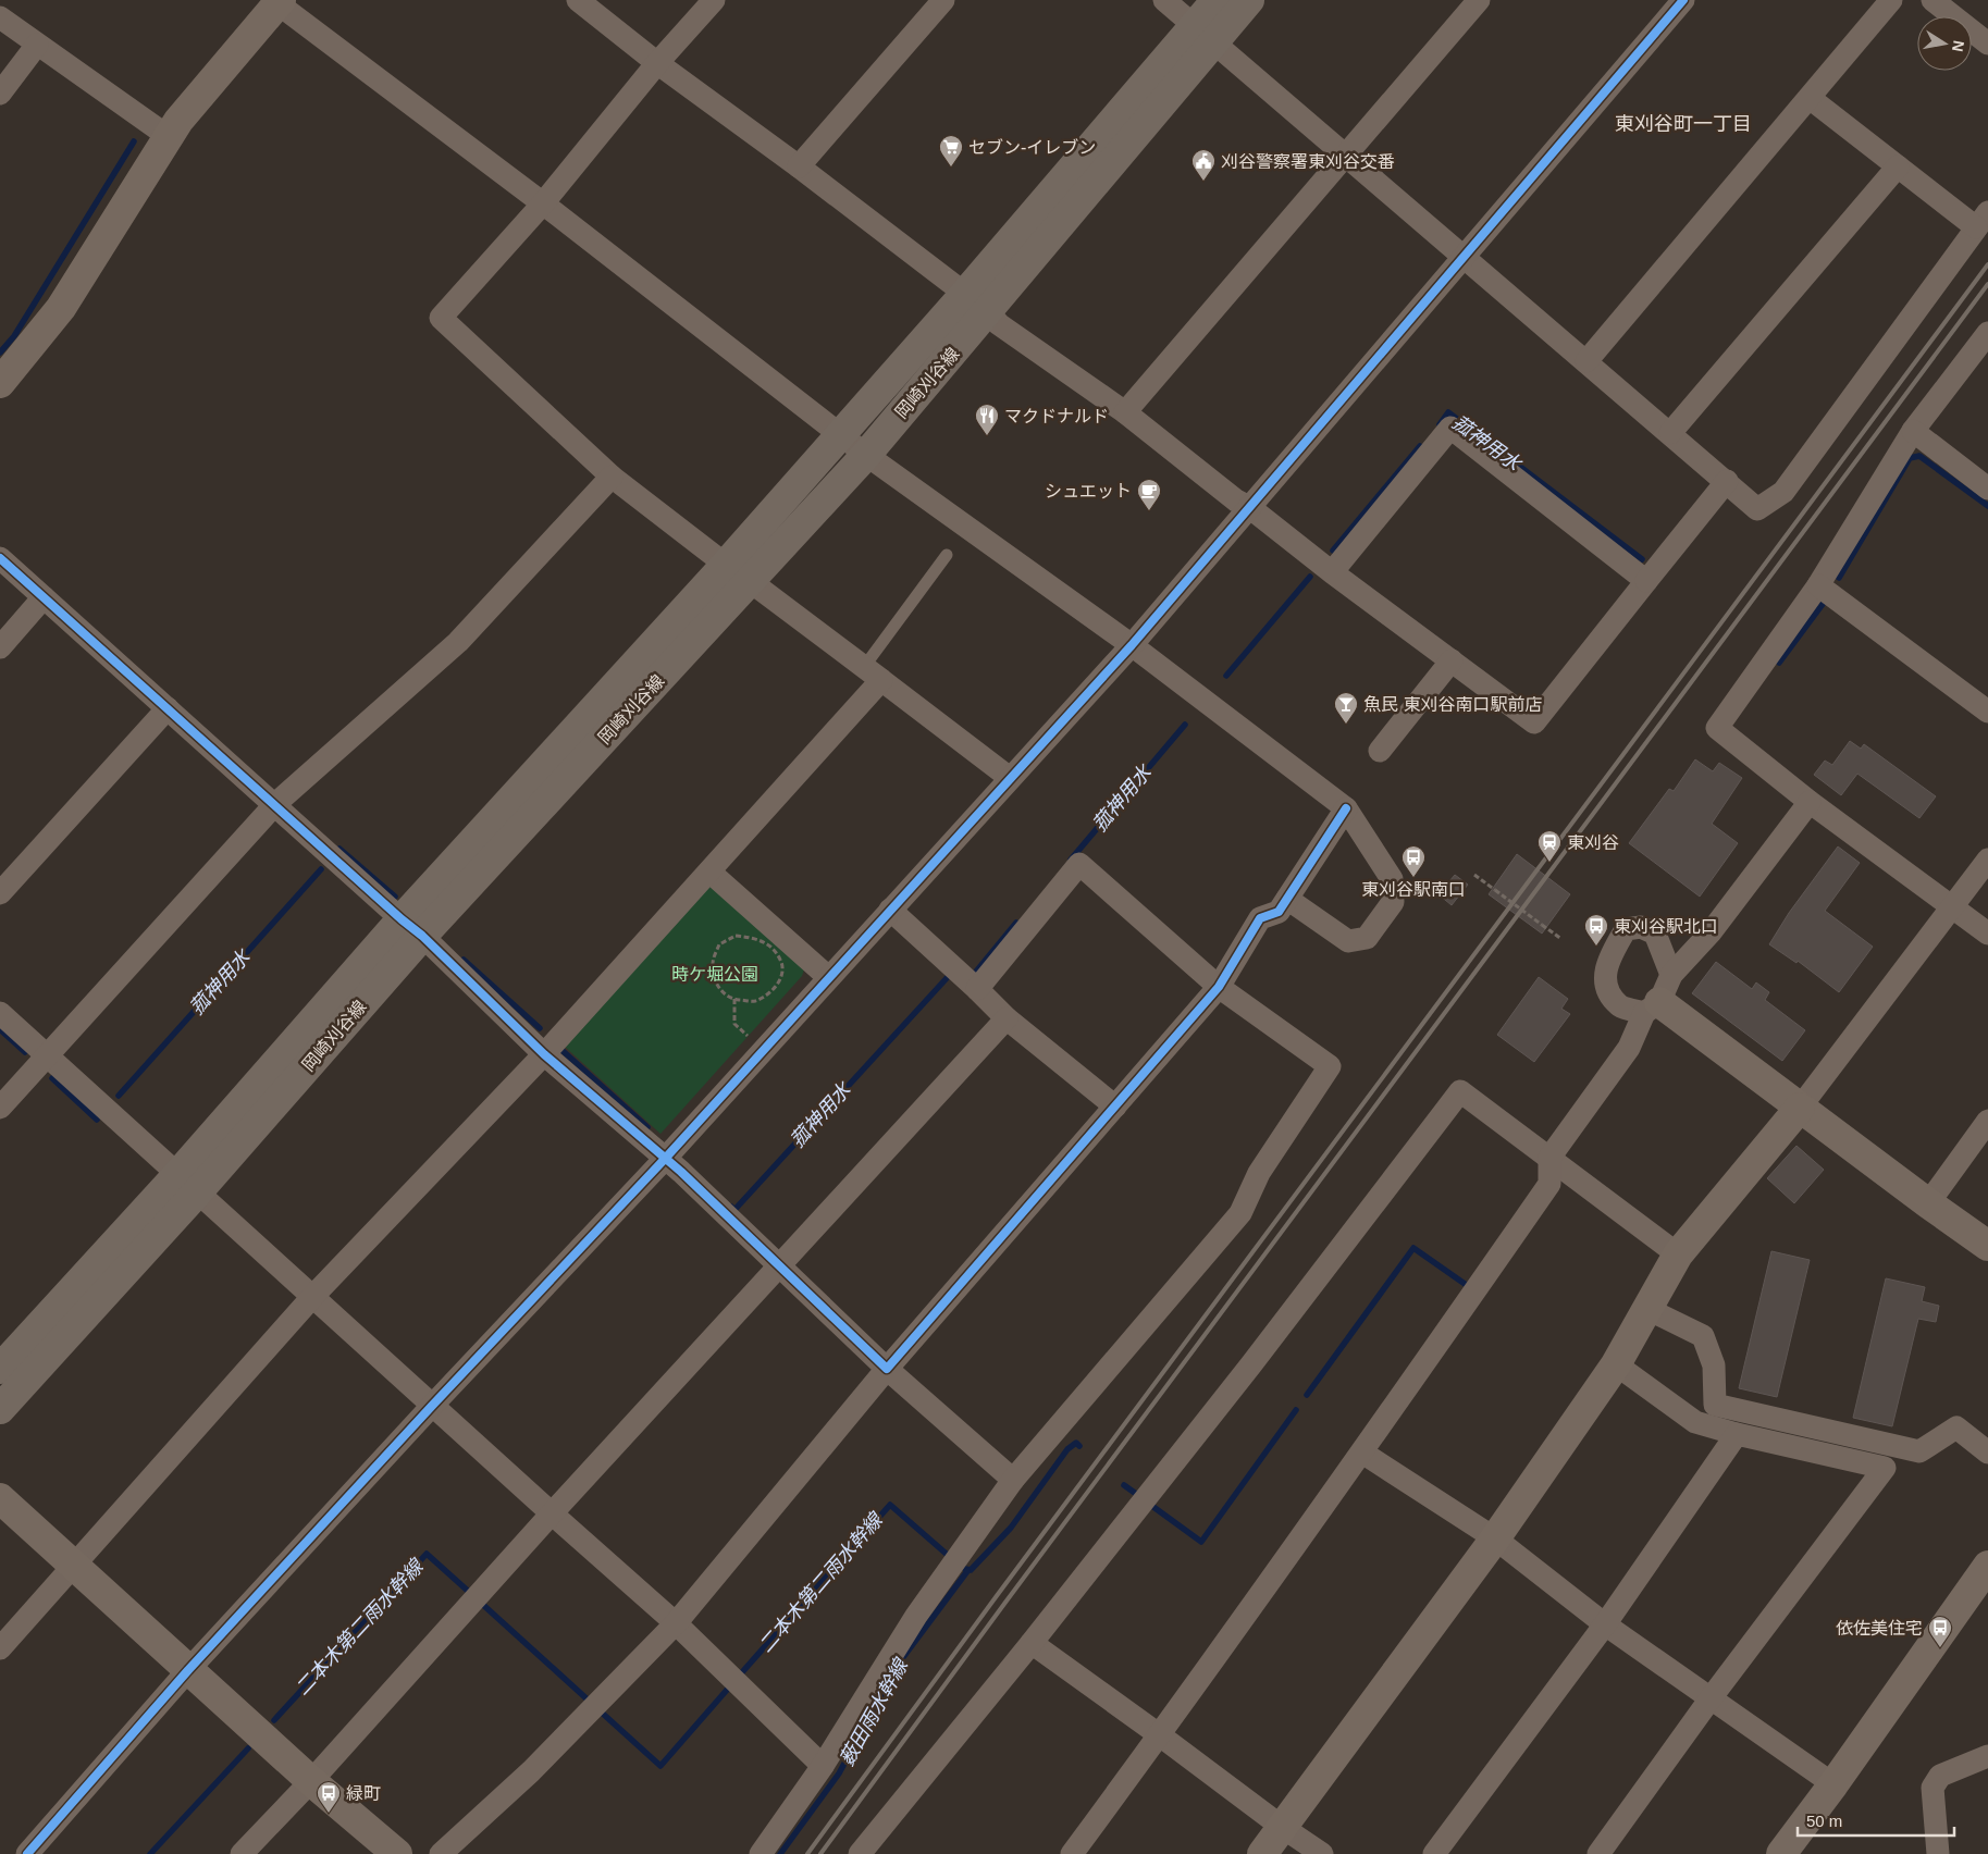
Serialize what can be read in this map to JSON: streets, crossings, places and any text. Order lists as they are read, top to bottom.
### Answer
{
  "streets": {
    "main road": ["岡崎刈谷線"]
  },
  "districts": ["東刈谷町一丁目"],
  "water": ["菰神用水", "二本木第二雨水幹線", "薮田雨水幹線"],
  "parks": ["時ケ堀公園"],
  "places": {
    "supermarket": ["セブン-イレブン"],
    "public building": ["刈谷警察署東刈谷交番"],
    "restaurant": ["マクドナルド"],
    "cafe": ["シュエット"],
    "bar": ["魚民 東刈谷南口駅前店"],
    "station": ["東刈谷"],
    "bus stop": [
      "東刈谷駅南口",
      "東刈谷駅北口",
      "依佐美住宅",
      "緑町"
    ]
  },
  "scale_bar": "50 m",
  "north": "right"
}
